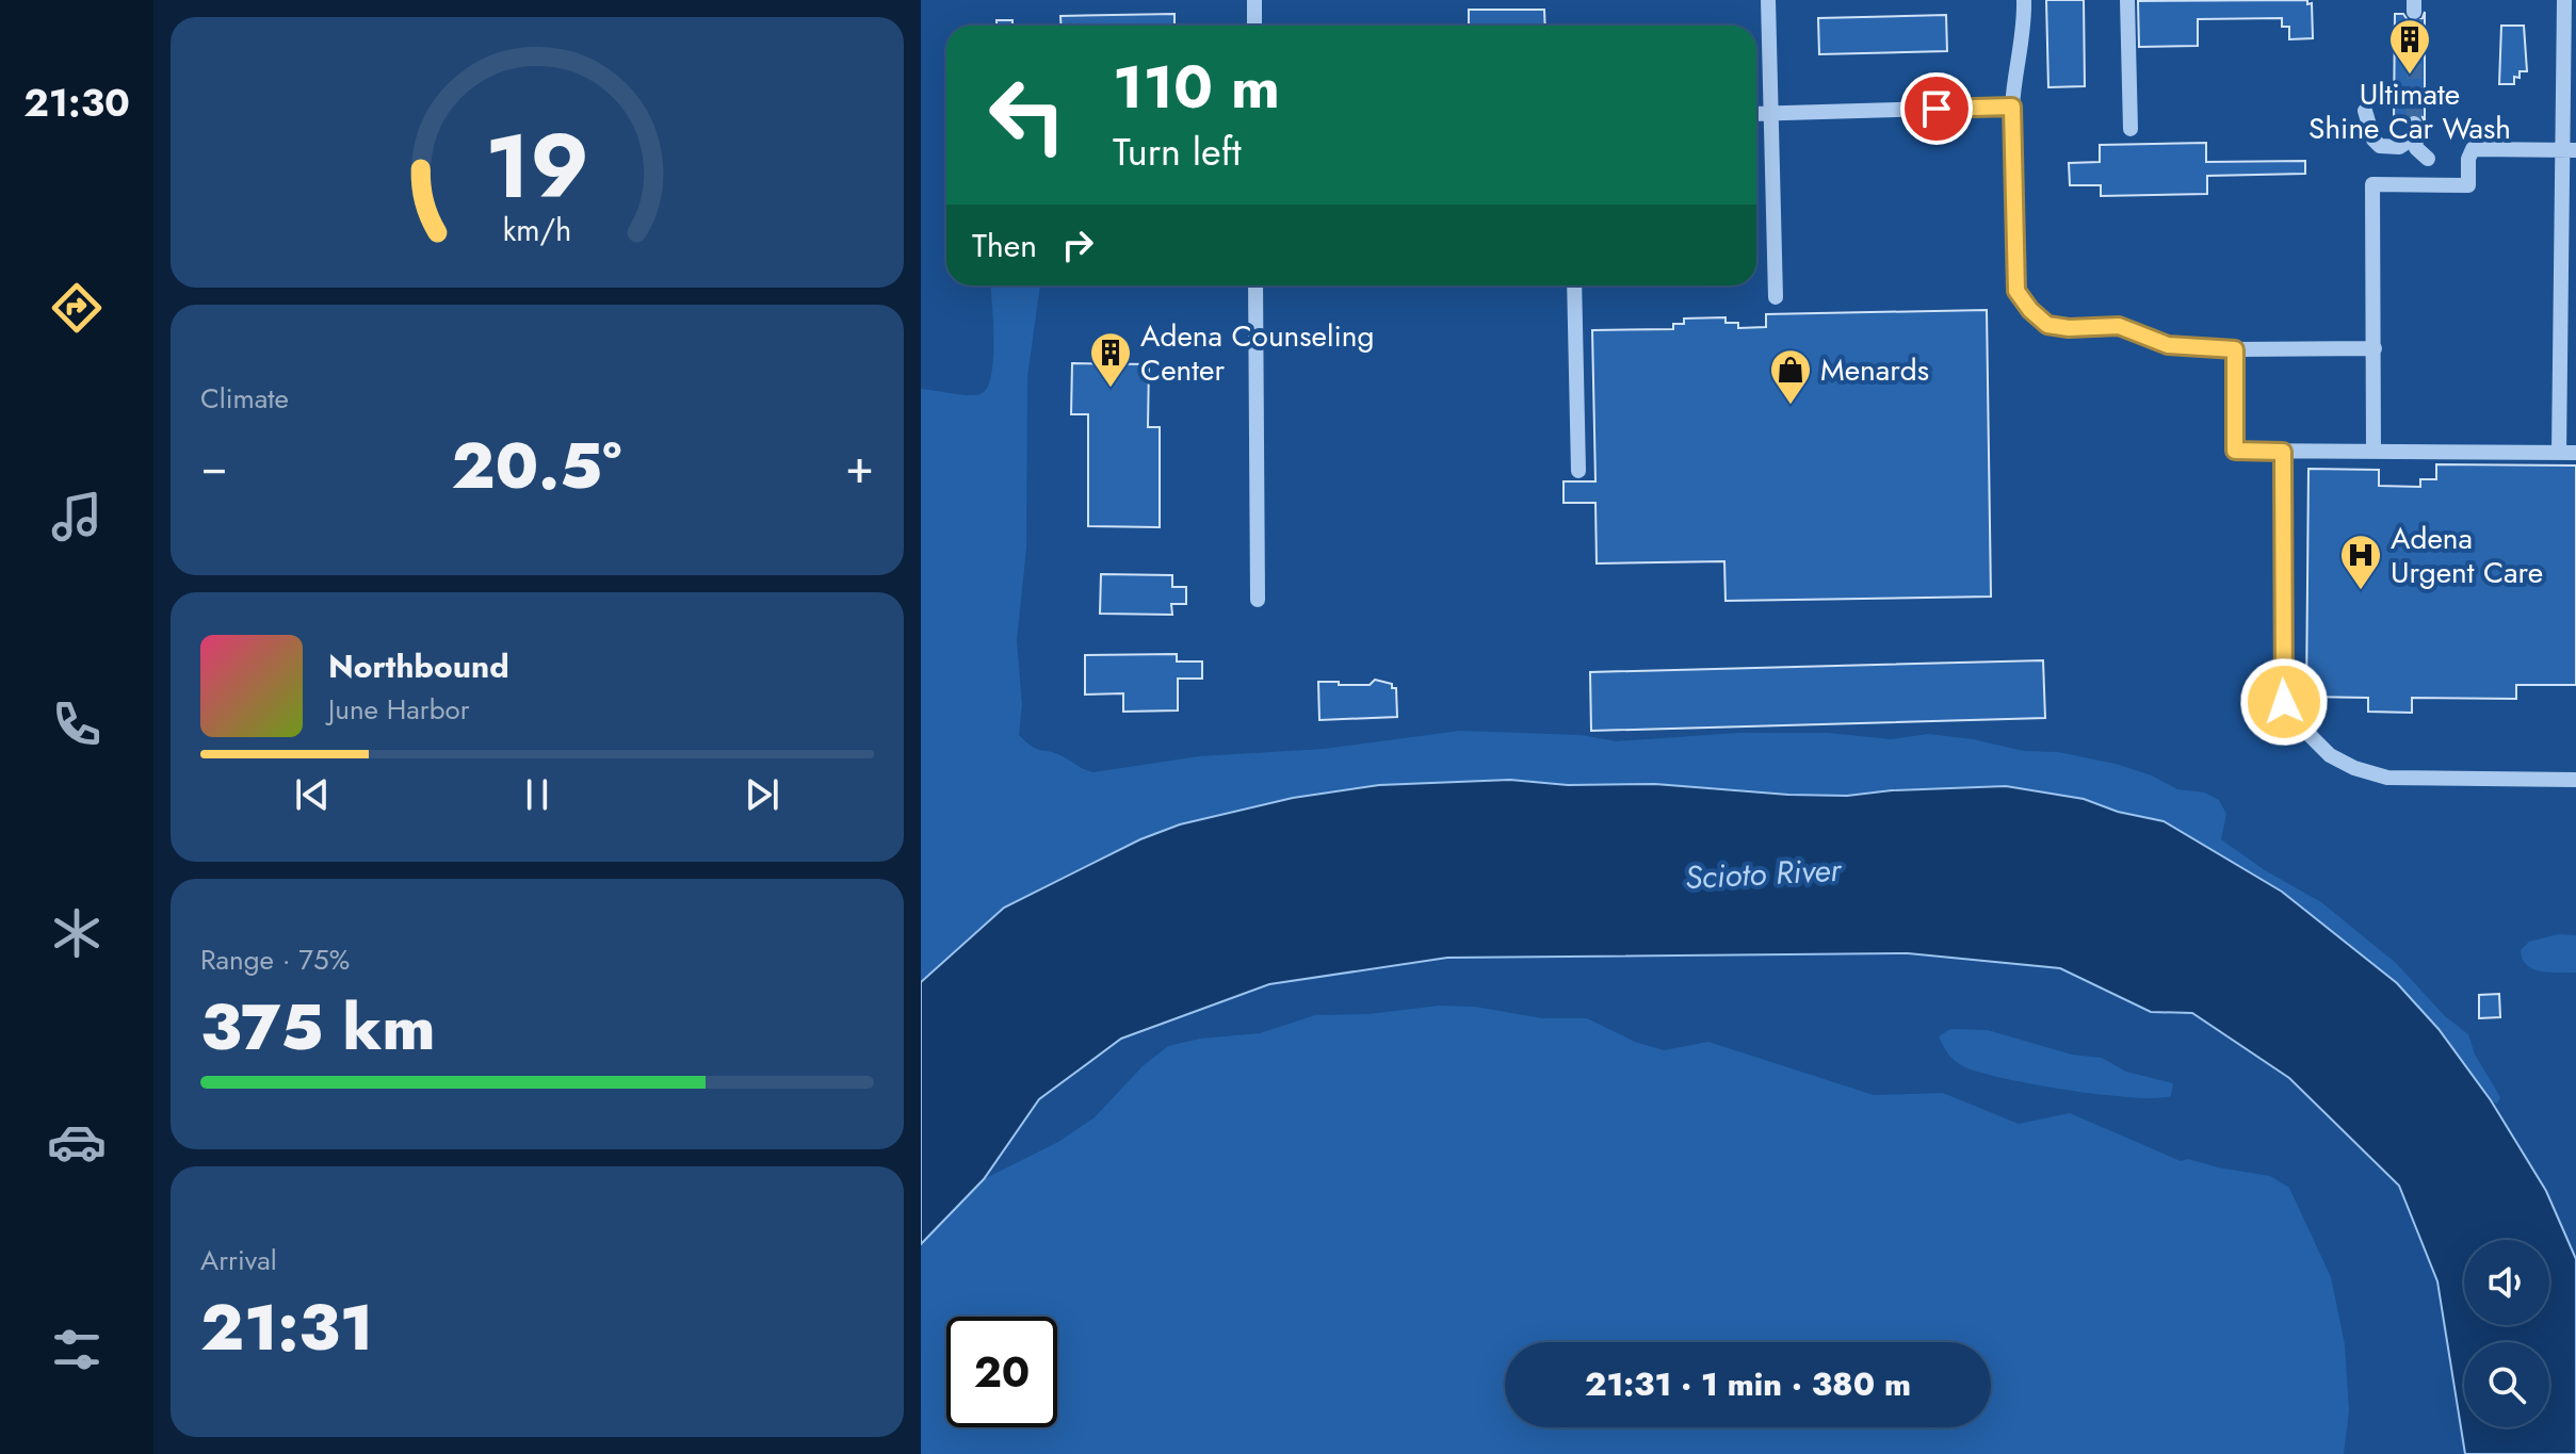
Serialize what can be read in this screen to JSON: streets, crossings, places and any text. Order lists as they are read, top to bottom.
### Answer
{
  "water": ["Scioto River"],
  "places": {
    "building": ["Ultimate Shine Car Wash", "Adena Counseling Center"],
    "shop": ["Menards"],
    "hospital": ["Adena Urgent Care"]
  },
  "page": {
    "tabs": "21:30",
    "turn": ["110 m", "Turn left"],
    "then": "Then",
    "tile": [
      "Climate",
      ["Range · 75%", "375 km"],
      ["Arrival", "21:31"]
    ],
    "heat": ["−", "20.5°", "+"],
    "song": ["Northbound", "June Harbor"],
    "limit": "20",
    "trip": "21:31 · 1 min · 380 m",
    "gauge": ["19", "km/h"]
  }
}
